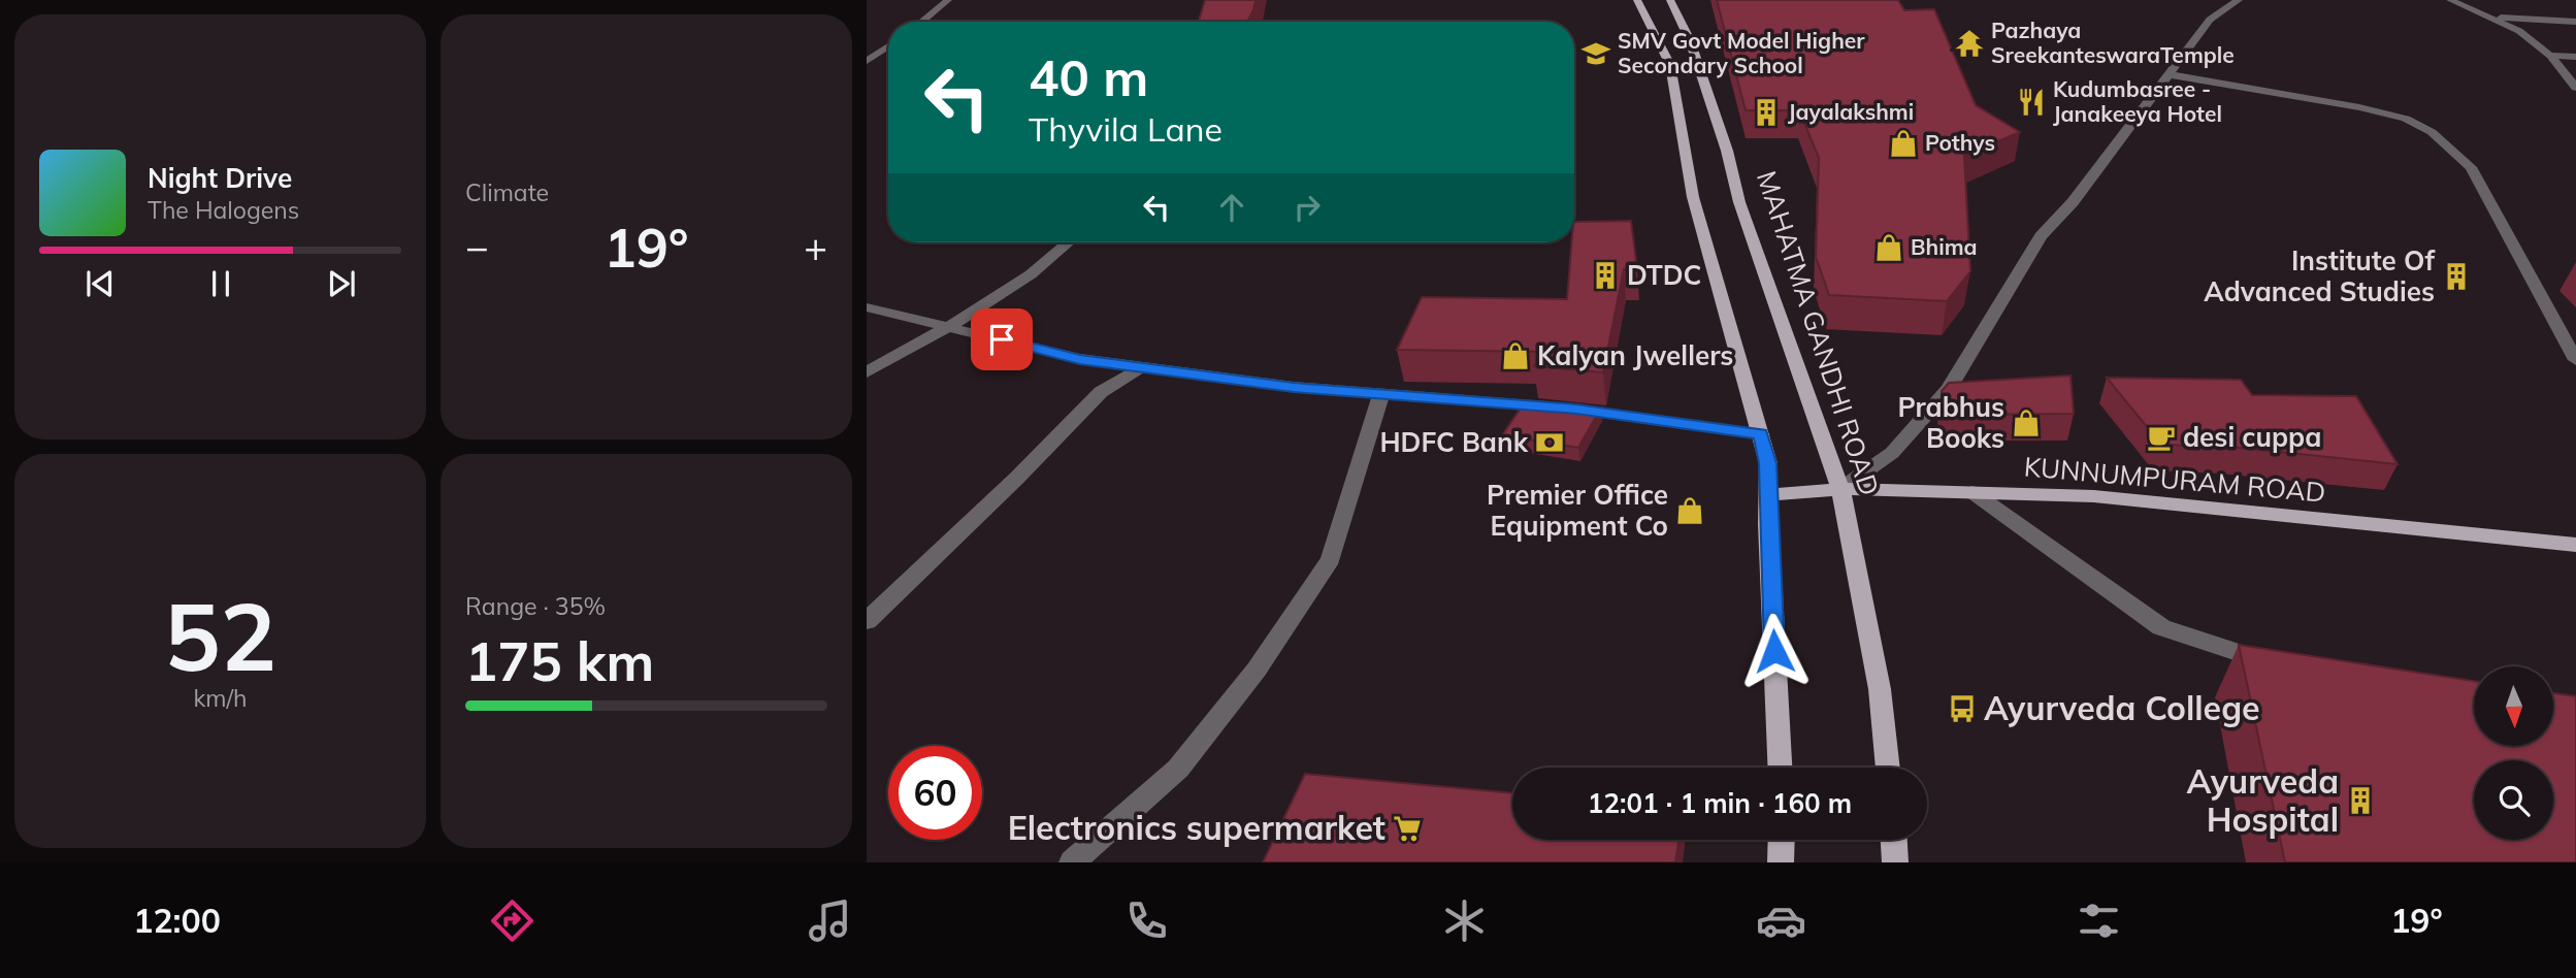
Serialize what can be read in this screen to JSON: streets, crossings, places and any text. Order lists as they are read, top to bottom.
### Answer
{
  "streets": {
    "main road": ["MAHATMA GANDHI ROAD", "KUNNUMPURAM ROAD"]
  },
  "crossings": [
    ["MAHATMA GANDHI ROAD", "KUNNUMPURAM ROAD"]
  ],
  "places": {
    "temple": ["Pazhaya SreekanteswaraTemple"],
    "school or university": ["SMV Govt Model Higher Secondary School"],
    "restaurant": ["Kudumbasree - Janakeeya Hotel"],
    "building": [
      "Jayalakshmi",
      "DTDC",
      "Institute Of Advanced Studies",
      "Ayurveda Hospital"
    ],
    "shop": [
      "Pothys",
      "Bhima",
      "Kalyan Jwellers",
      "Prabhus Books",
      "Premier Office Equipment Co"
    ],
    "cafe": ["desi cuppa"],
    "bank": ["HDFC Bank"],
    "bus stop": ["Ayurveda College"],
    "supermarket": ["Electronics supermarket"]
  },
  "north": "bottom",
  "page": {
    "tile": [
      "Climate",
      ["52", "km/h"],
      ["Range · 35%", "175 km"]
    ],
    "turn": ["40 m", "Thyvila Lane"],
    "song": ["Night Drive", "The Halogens"],
    "heat": ["−", "19°", "+"],
    "limit": "60",
    "trip": "12:01 · 1 min · 160 m",
    "tabs": ["12:00", "19°"]
  }
}
